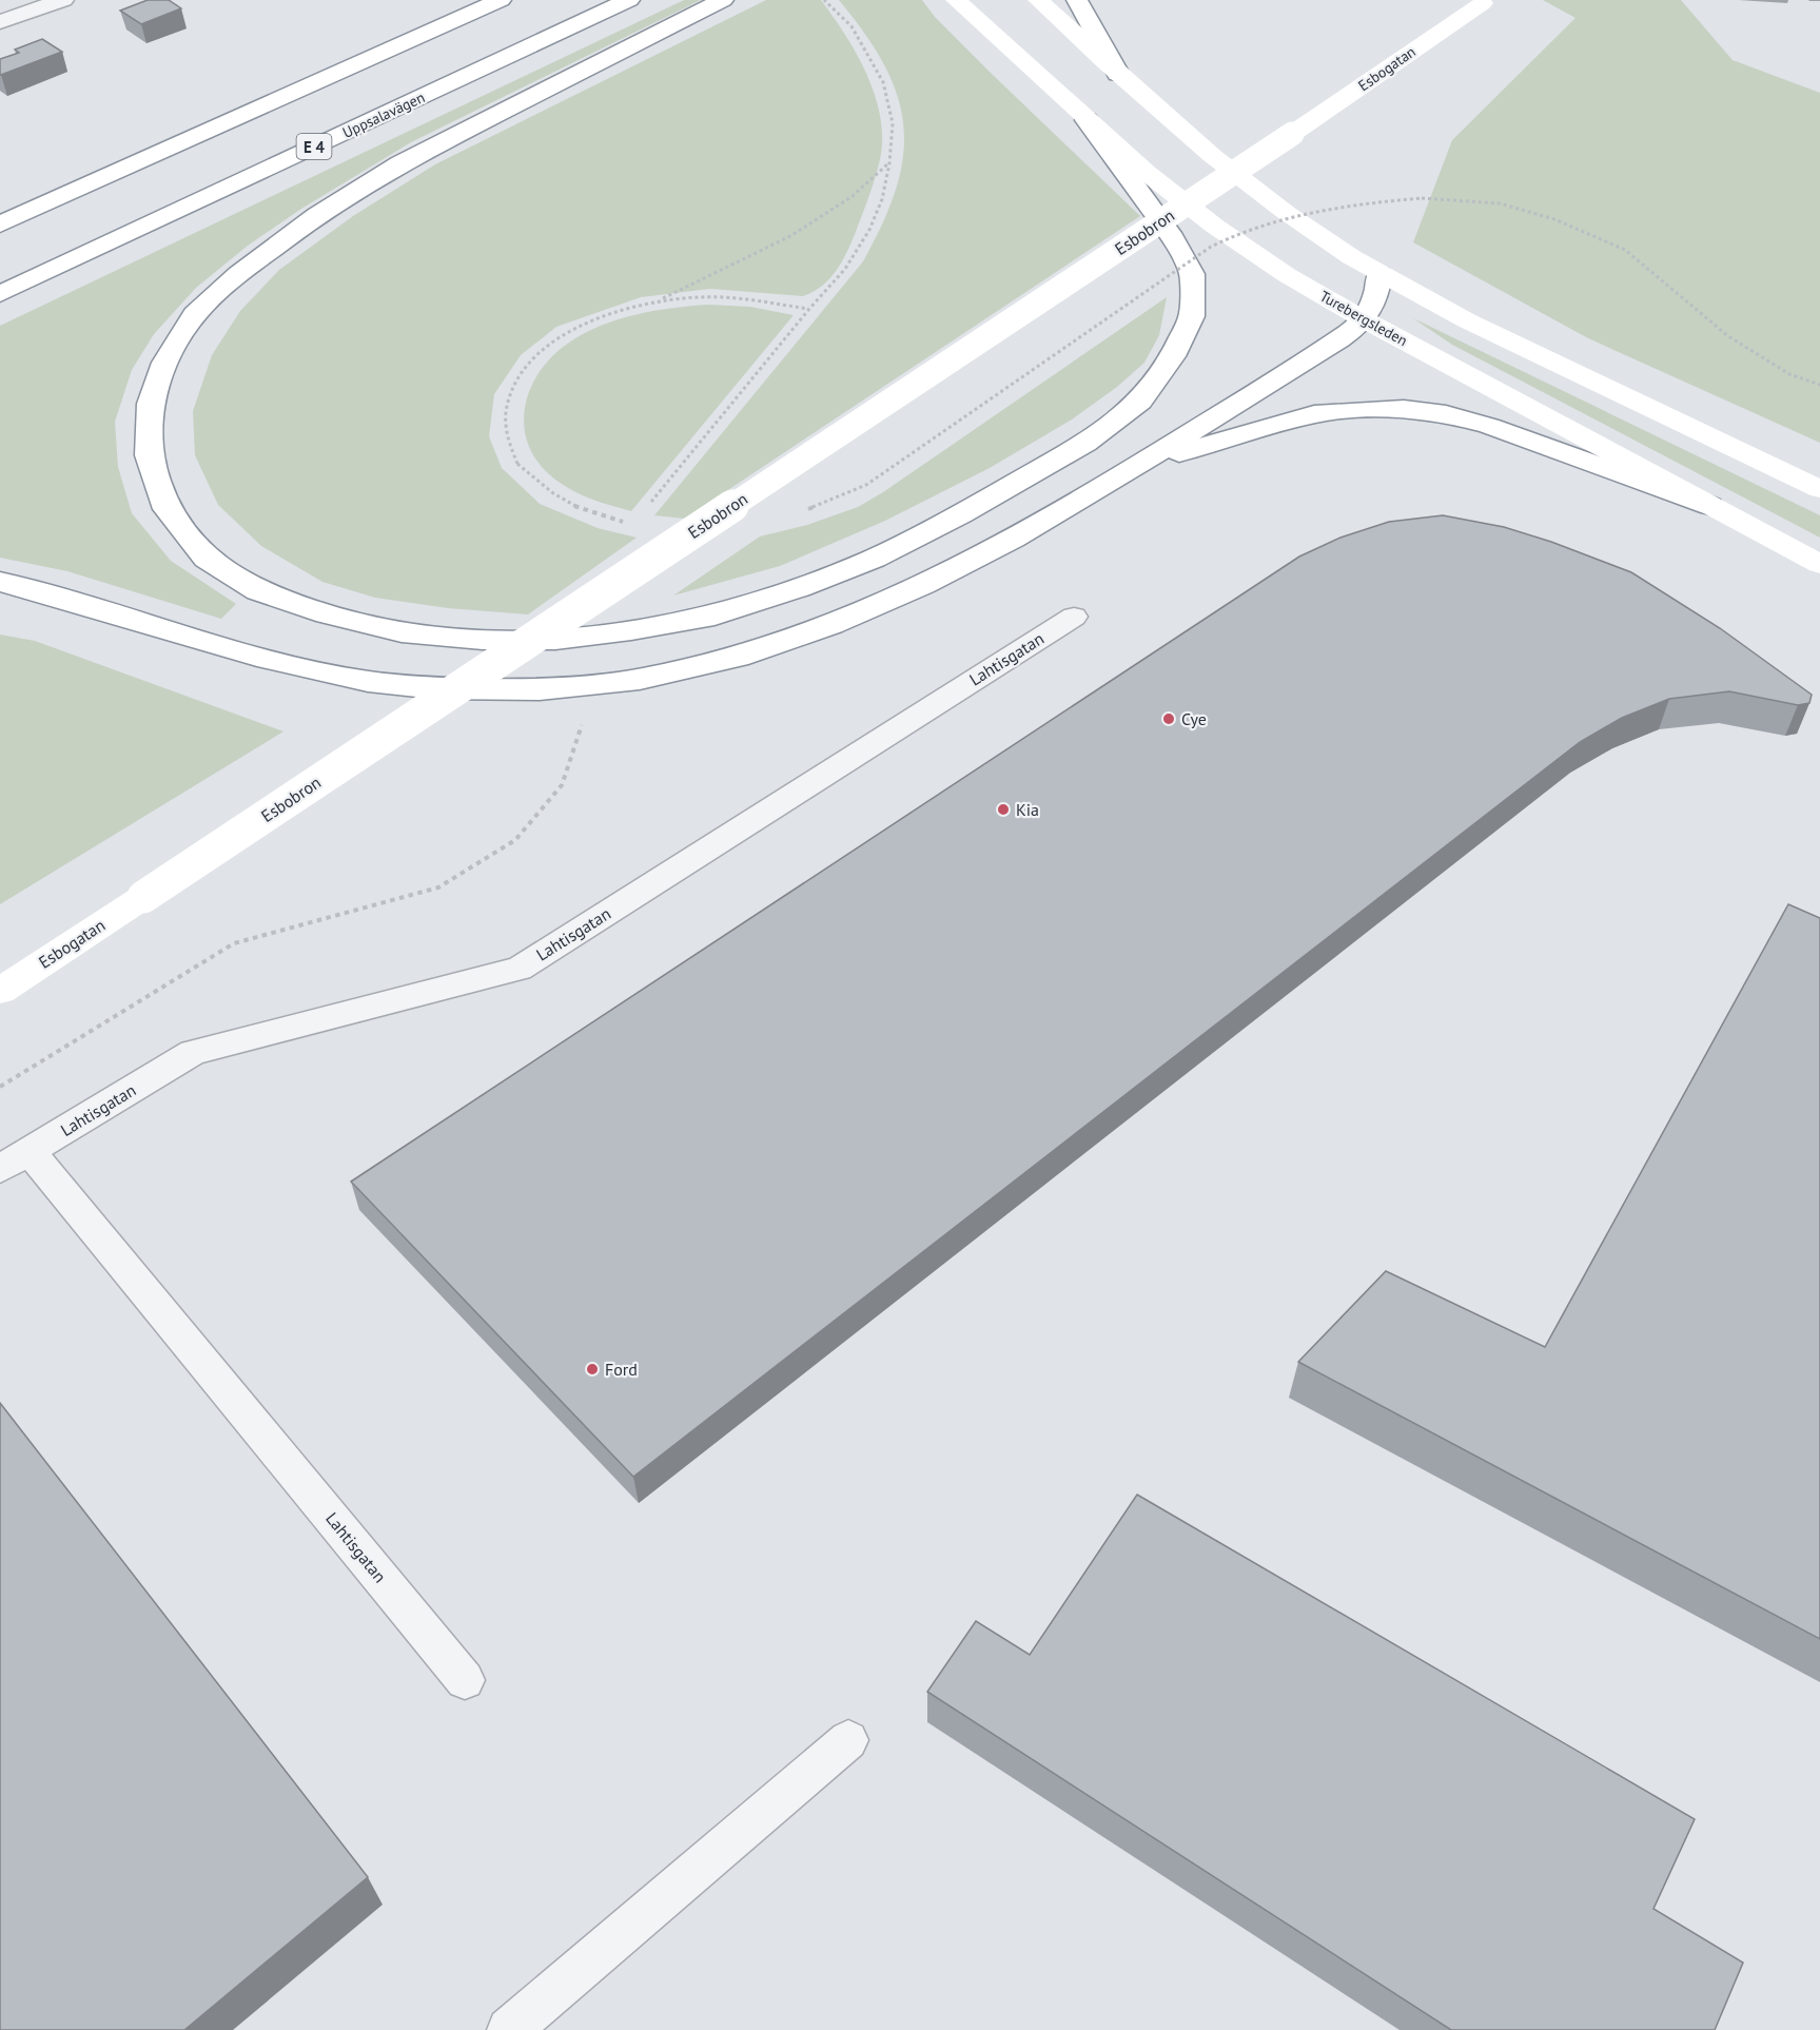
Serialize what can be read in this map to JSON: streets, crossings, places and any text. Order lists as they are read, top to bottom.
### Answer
{
  "streets": {
    "main road": [
      "Esbogatan",
      "Uppsalavägen",
      "E 4",
      "Esbobron",
      "Turebergsleden"
    ],
    "lane": ["Lahtisgatan"]
  },
  "crossings": [
    ["Esbogatan", "Esbobron"]
  ],
  "places": ["Cye", "Kia", "Ford"]
}
